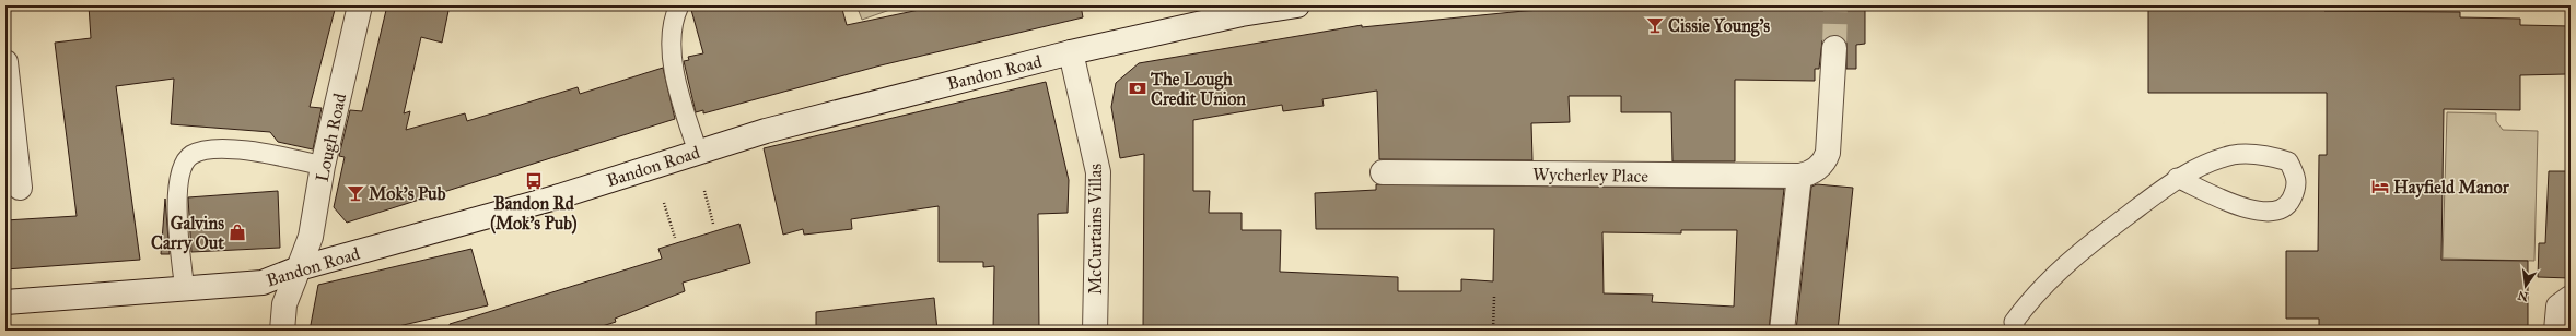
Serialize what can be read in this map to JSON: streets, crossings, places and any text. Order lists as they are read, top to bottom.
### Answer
{
  "streets": {
    "street": [
      "Bandon Road",
      "Lough Road",
      "Wycherley Place",
      "McCurtains Villas"
    ]
  },
  "crossings": [
    ["Bandon Road", "Lough Road"],
    ["Bandon Road", "McCurtains Villas"]
  ],
  "places": {
    "bar": ["Cissie Young’s", "Mok's Pub"],
    "bank": ["The Lough Credit Union"],
    "bus stop": ["Bandon Rd (Mok's Pub)"],
    "hotel": ["Hayfield Manor"],
    "shop": ["Galvins Carry Out"]
  },
  "north": "bottom"
}
